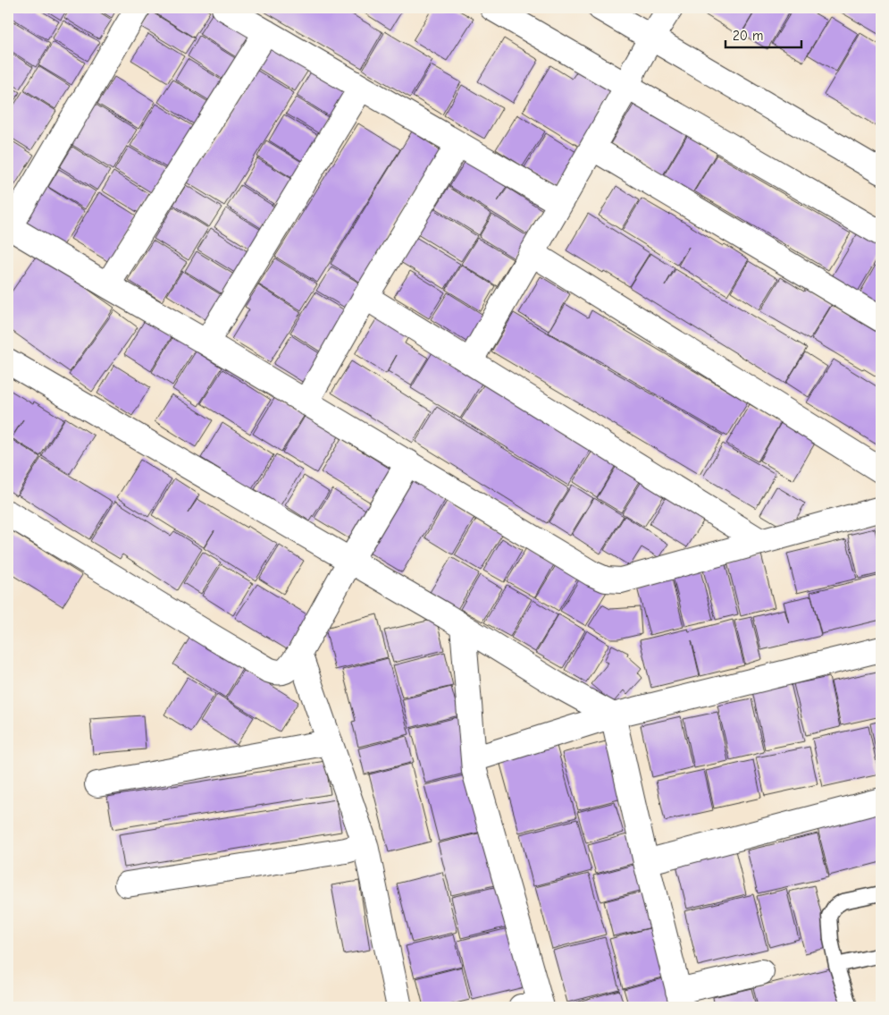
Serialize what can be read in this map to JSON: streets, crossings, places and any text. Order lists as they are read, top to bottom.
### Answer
{
  "scale_bar": "20 m"
}
